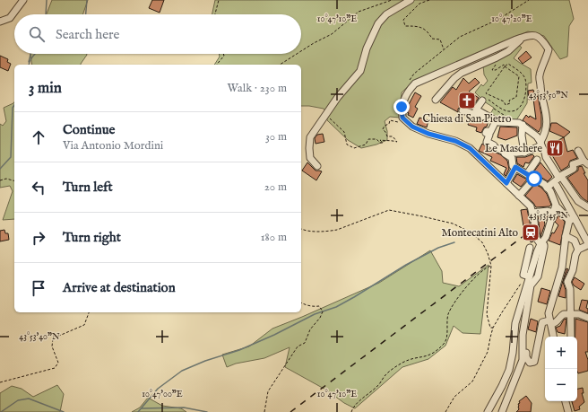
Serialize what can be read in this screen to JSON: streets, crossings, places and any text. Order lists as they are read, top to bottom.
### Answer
{
  "places": {
    "church": ["Chiesa di San Pietro"],
    "restaurant": ["Le Maschere"],
    "station": ["Montecatini Alto"]
  },
  "page": {
    "search": "Search here",
    "heading": ["3 min", "Walk · 230 m"],
    "list": [
      ["Continue", "Via Antonio Mordini", "30 m"],
      ["Turn left", "20 m"],
      ["Turn right", "180 m"],
      "Arrive at destination"
    ],
    "map_buttons": ["+", "−"]
  },
  "coordinates": [
    "10°47'10\"E",
    "10°47'20\"E",
    "43°53'50\"N",
    "43°53'45\"N",
    "43°53'40\"N",
    "10°47'00\"E"
  ]
}
